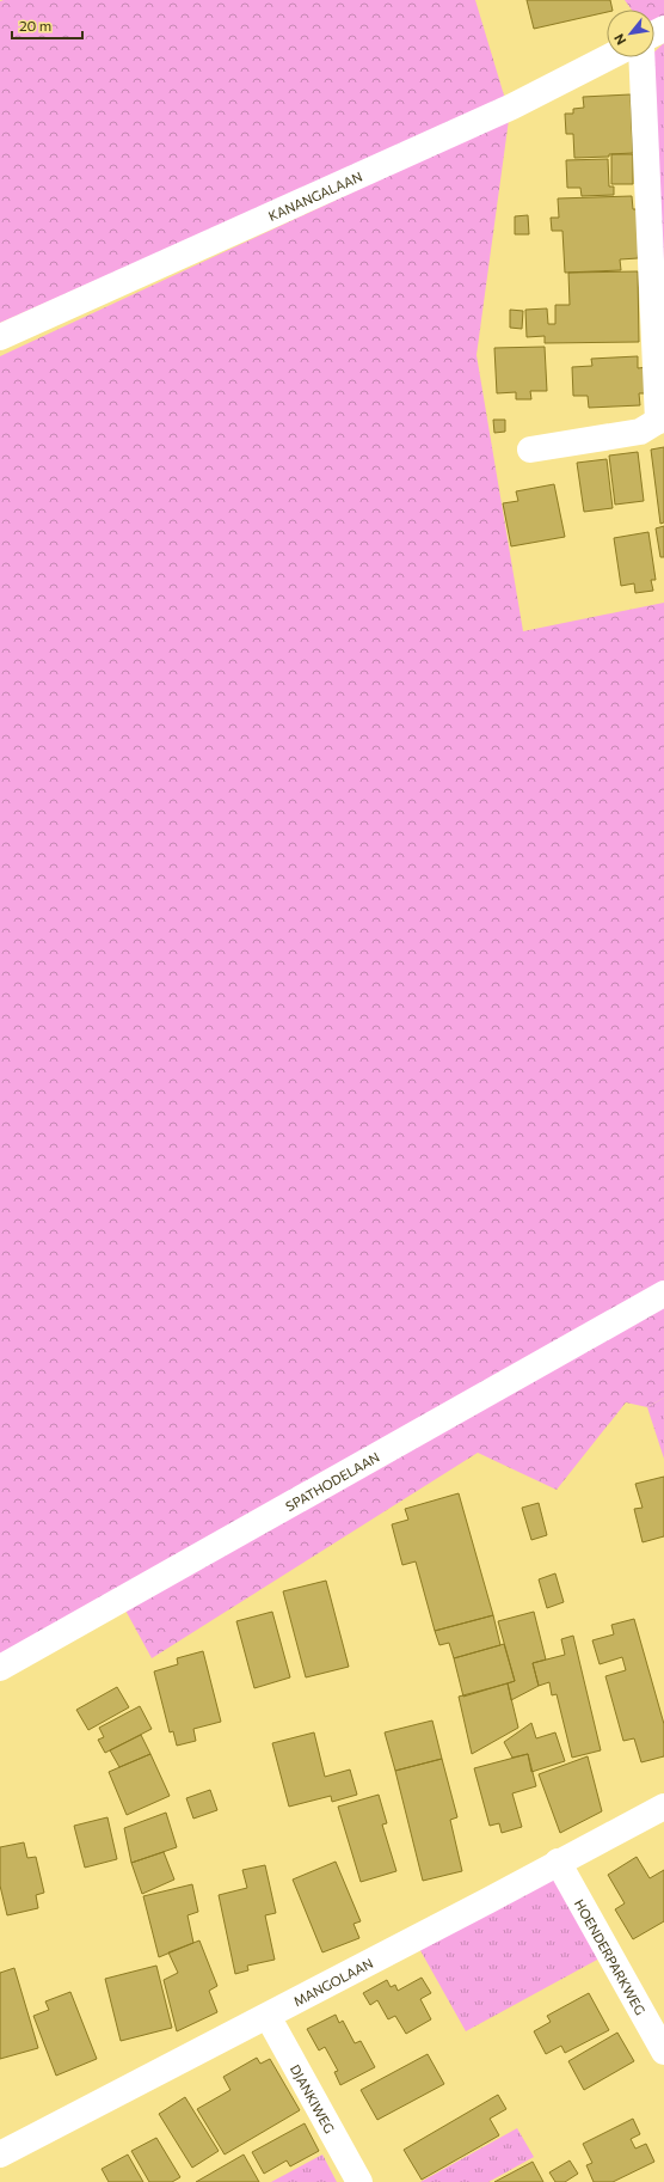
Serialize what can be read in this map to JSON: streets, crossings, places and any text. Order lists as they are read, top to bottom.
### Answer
{
  "streets": {
    "street": [
      "KANANGALAAN",
      "SPATHODELAAN",
      "HOENDERPARKWEG",
      "MANGOLAAN",
      "DJANKIWEG"
    ]
  },
  "crossings": [
    ["HOENDERPARKWEG", "MANGOLAAN"],
    ["MANGOLAAN", "DJANKIWEG"]
  ],
  "scale_bar": "20 m",
  "north": "bottom left"
}
